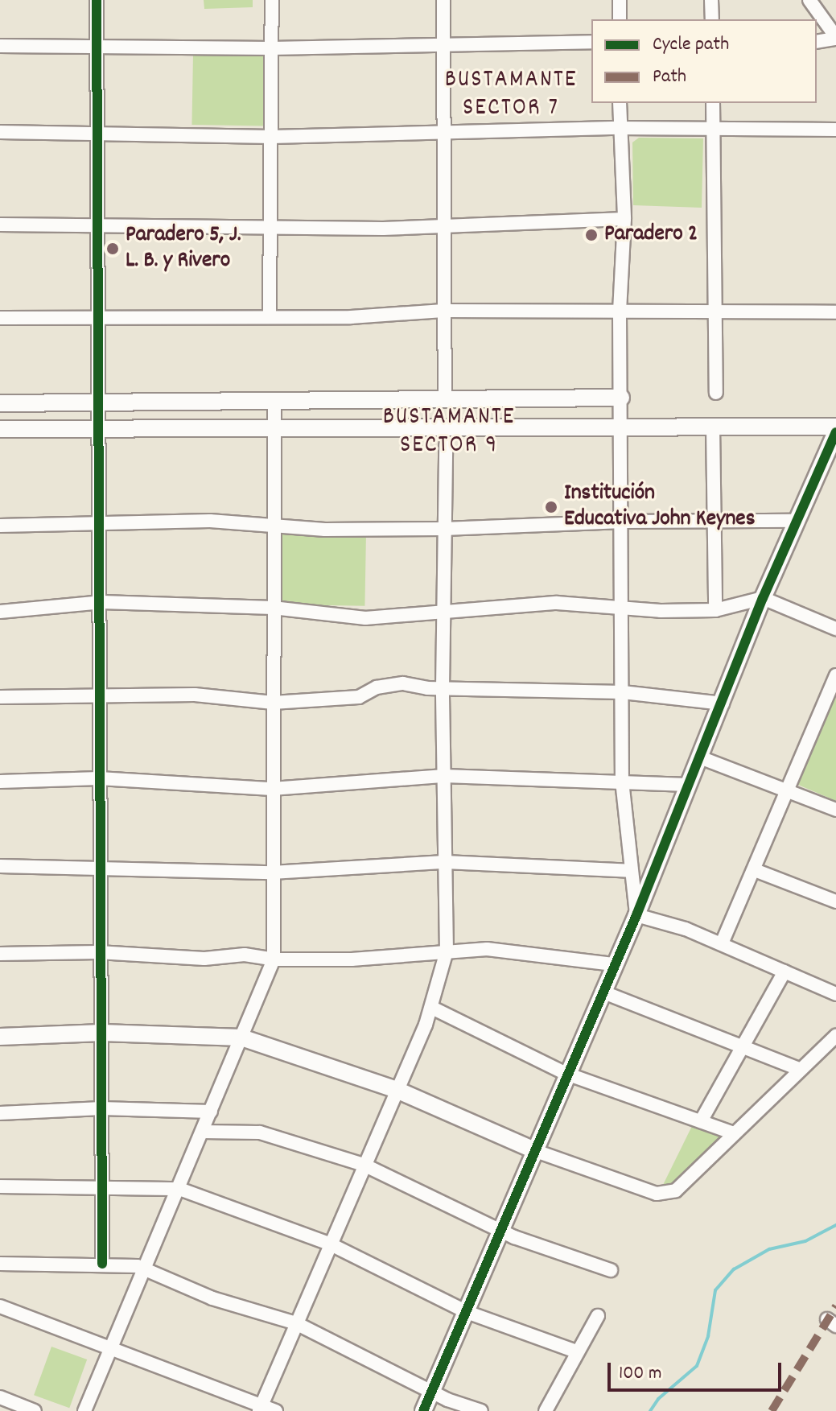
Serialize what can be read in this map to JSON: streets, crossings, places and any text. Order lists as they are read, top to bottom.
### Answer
{
  "districts": ["BUSTAMANTE SECTOR 7", "BUSTAMANTE SECTOR 9"],
  "places": ["Paradero 2", "Paradero 5, J. L. B. y Rivero", "Institución Educativa John Keynes"],
  "legend": ["Cycle path", "Path"],
  "scale_bar": "100 m"
}
